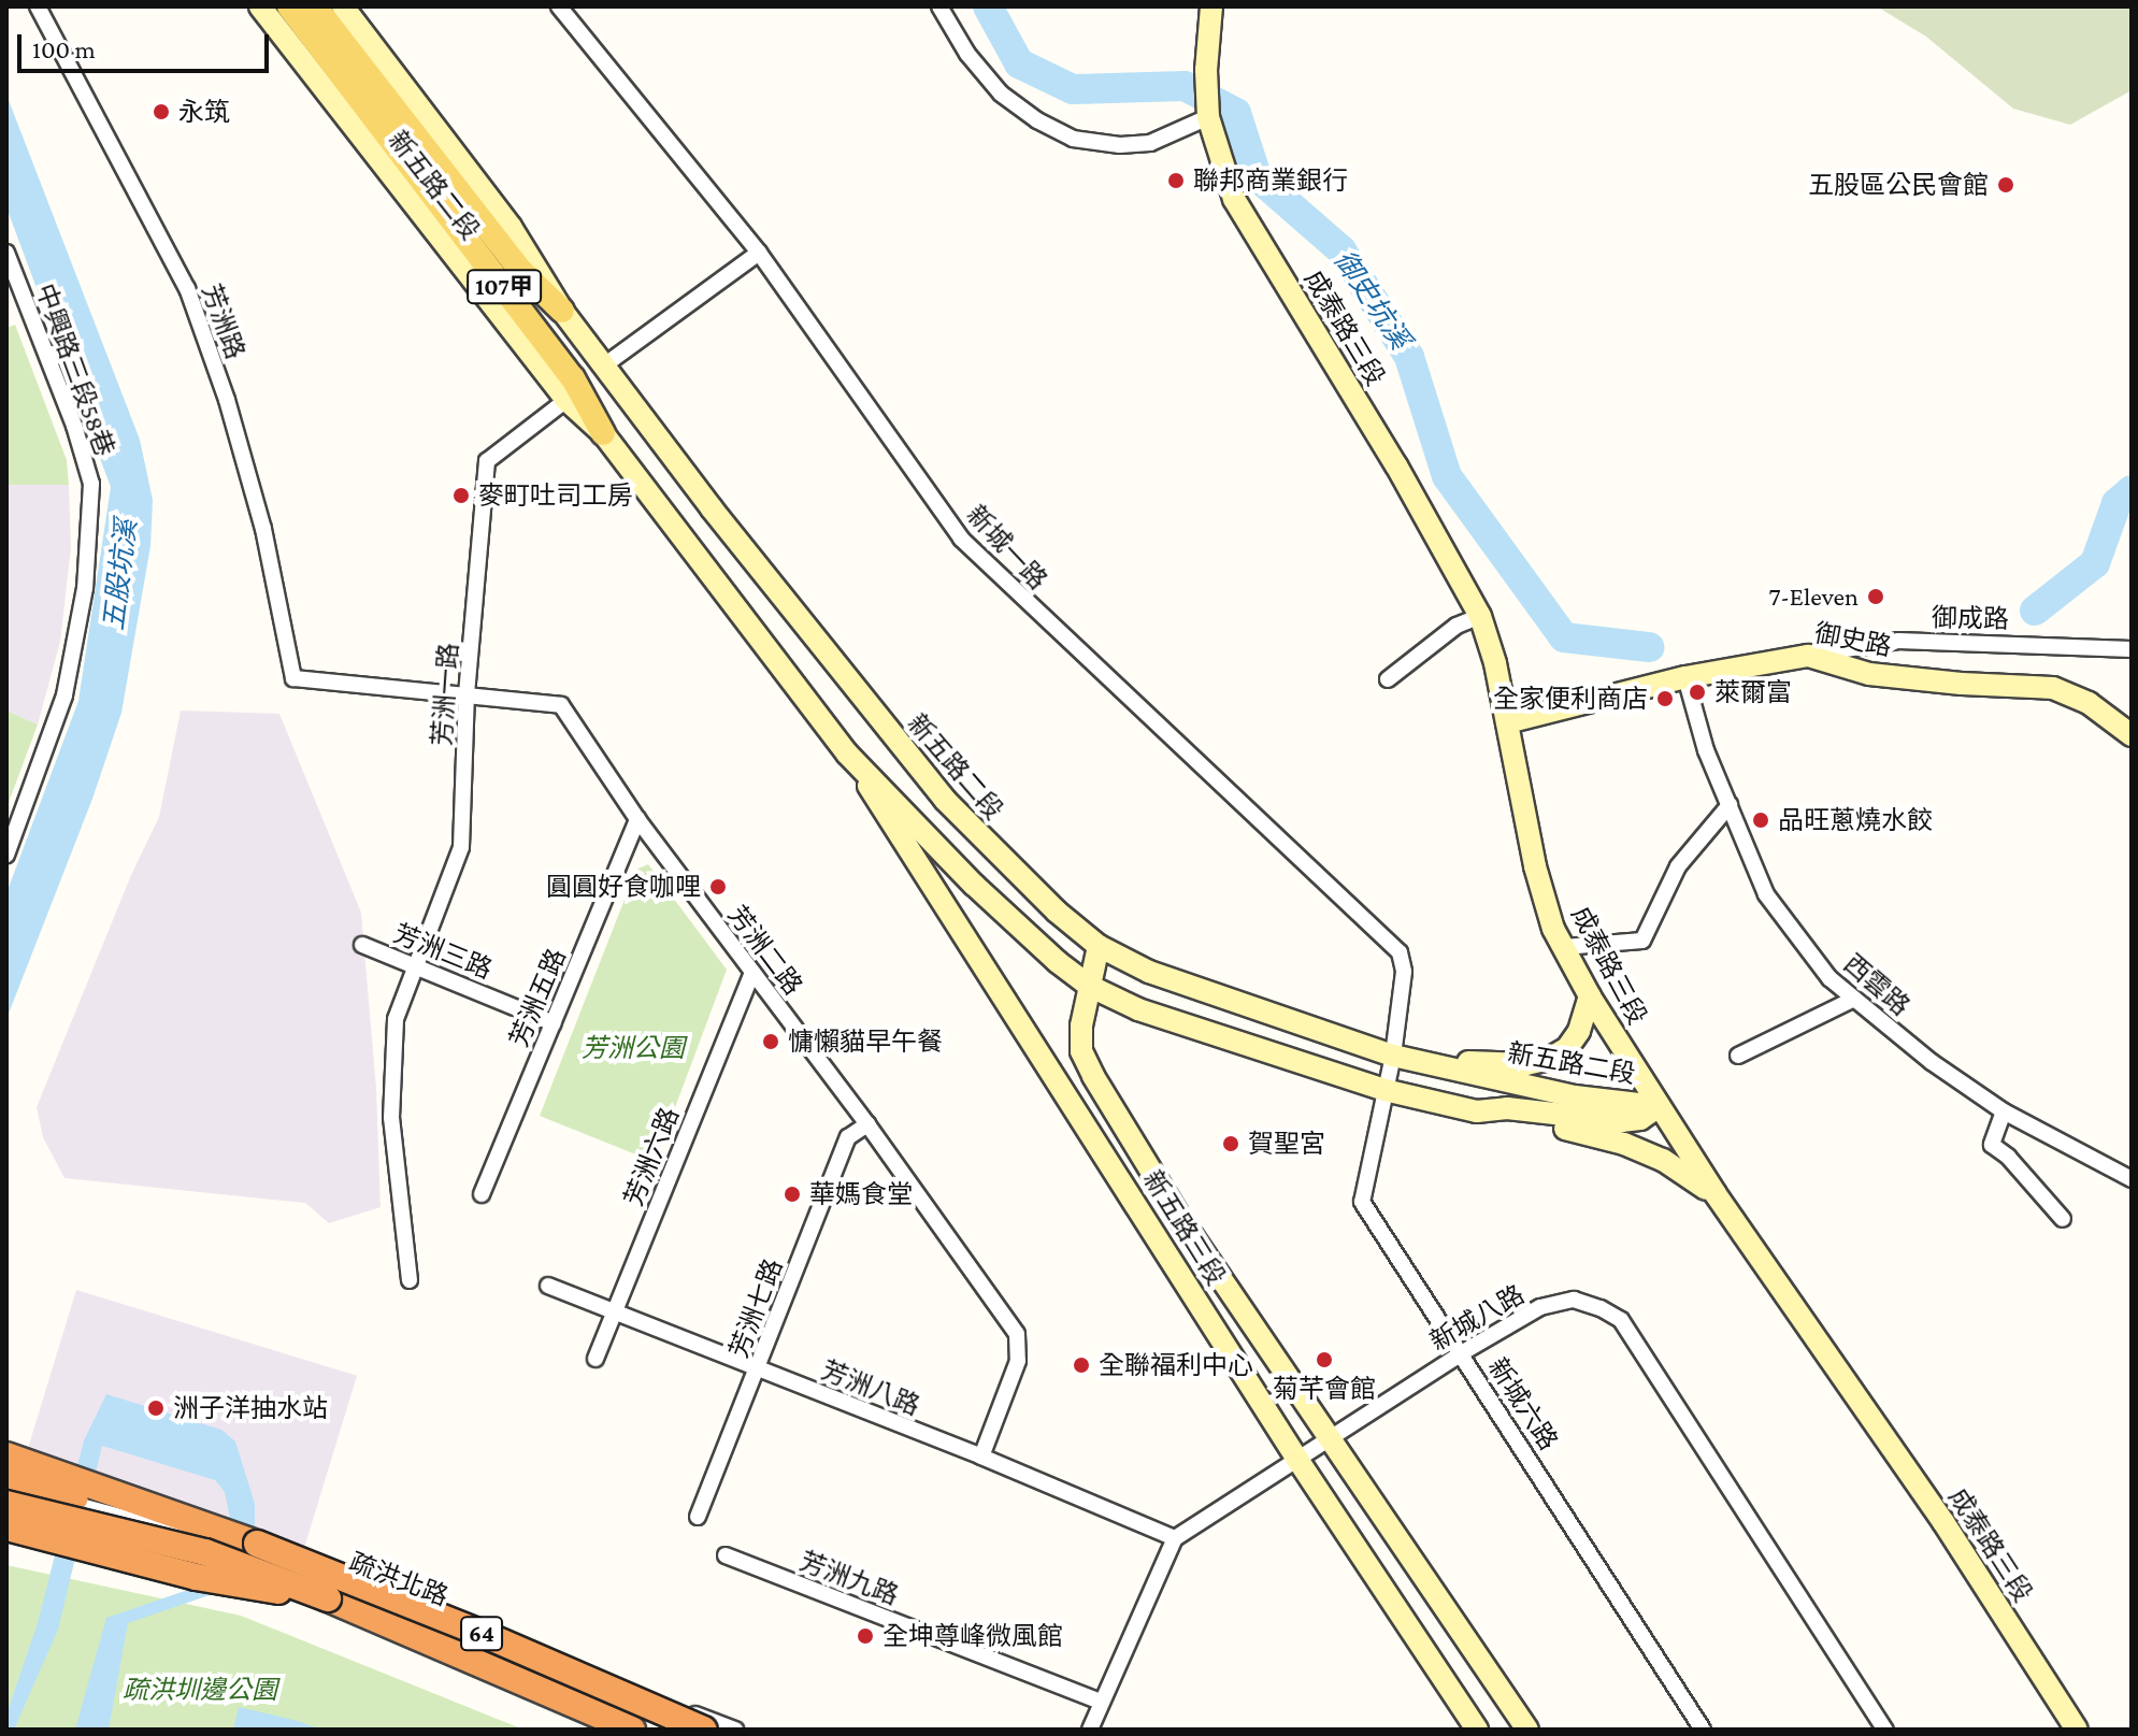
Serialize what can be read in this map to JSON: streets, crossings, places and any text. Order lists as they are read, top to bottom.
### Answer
{
  "streets": {
    "highway": ["64"],
    "main road": [
      "新五路二段",
      "107甲",
      "成泰路三段",
      "御史路",
      "新五路三段"
    ],
    "street": [
      "芳洲路",
      "中興路三段58巷",
      "新城一路",
      "御成路",
      "芳洲一路",
      "芳洲二路",
      "芳洲三路",
      "西雲路",
      "芳洲五路",
      "芳洲六路",
      "芳洲七路",
      "新城八路",
      "芳洲八路",
      "新城六路",
      "芳洲九路",
      "疏洪北路"
    ]
  },
  "crossings": [
    ["新五路二段", "成泰路三段"],
    ["新五路二段", "新城一路"],
    ["新五路二段", "芳洲一路"],
    ["新五路二段", "新五路三段"],
    ["新五路二段", "新城六路"],
    ["芳洲路", "芳洲二路"],
    ["成泰路三段", "御史路"],
    ["新城一路", "新城六路"],
    ["御成路", "御史路"],
    ["御史路", "西雲路"],
    ["芳洲一路", "芳洲二路"],
    ["芳洲一路", "芳洲三路"],
    ["芳洲二路", "芳洲五路"],
    ["芳洲二路", "芳洲六路"],
    ["芳洲二路", "芳洲七路"],
    ["芳洲二路", "芳洲八路"],
    ["芳洲三路", "芳洲五路"],
    ["芳洲六路", "芳洲八路"],
    ["新五路三段", "新城八路"],
    ["芳洲七路", "芳洲八路"],
    ["新城八路", "芳洲八路"],
    ["新城八路", "新城六路"]
  ],
  "water": ["御史坑溪", "五股坑溪"],
  "parks": ["芳洲公園", "疏洪圳邊公園"],
  "places": [
    "永筑",
    "聯邦商業銀行",
    "五股區公民會館",
    "麥町吐司工房",
    "7-Eleven",
    "萊爾富",
    "全家便利商店",
    "品旺蔥燒水餃",
    "圓圓好食咖哩",
    "慵懶貓早午餐",
    "賀聖宮",
    "華媽食堂",
    "菊芊會館",
    "全聯福利中心",
    "洲子洋抽水站",
    "全坤尊峰微風館"
  ],
  "scale_bar": "100 m"
}
